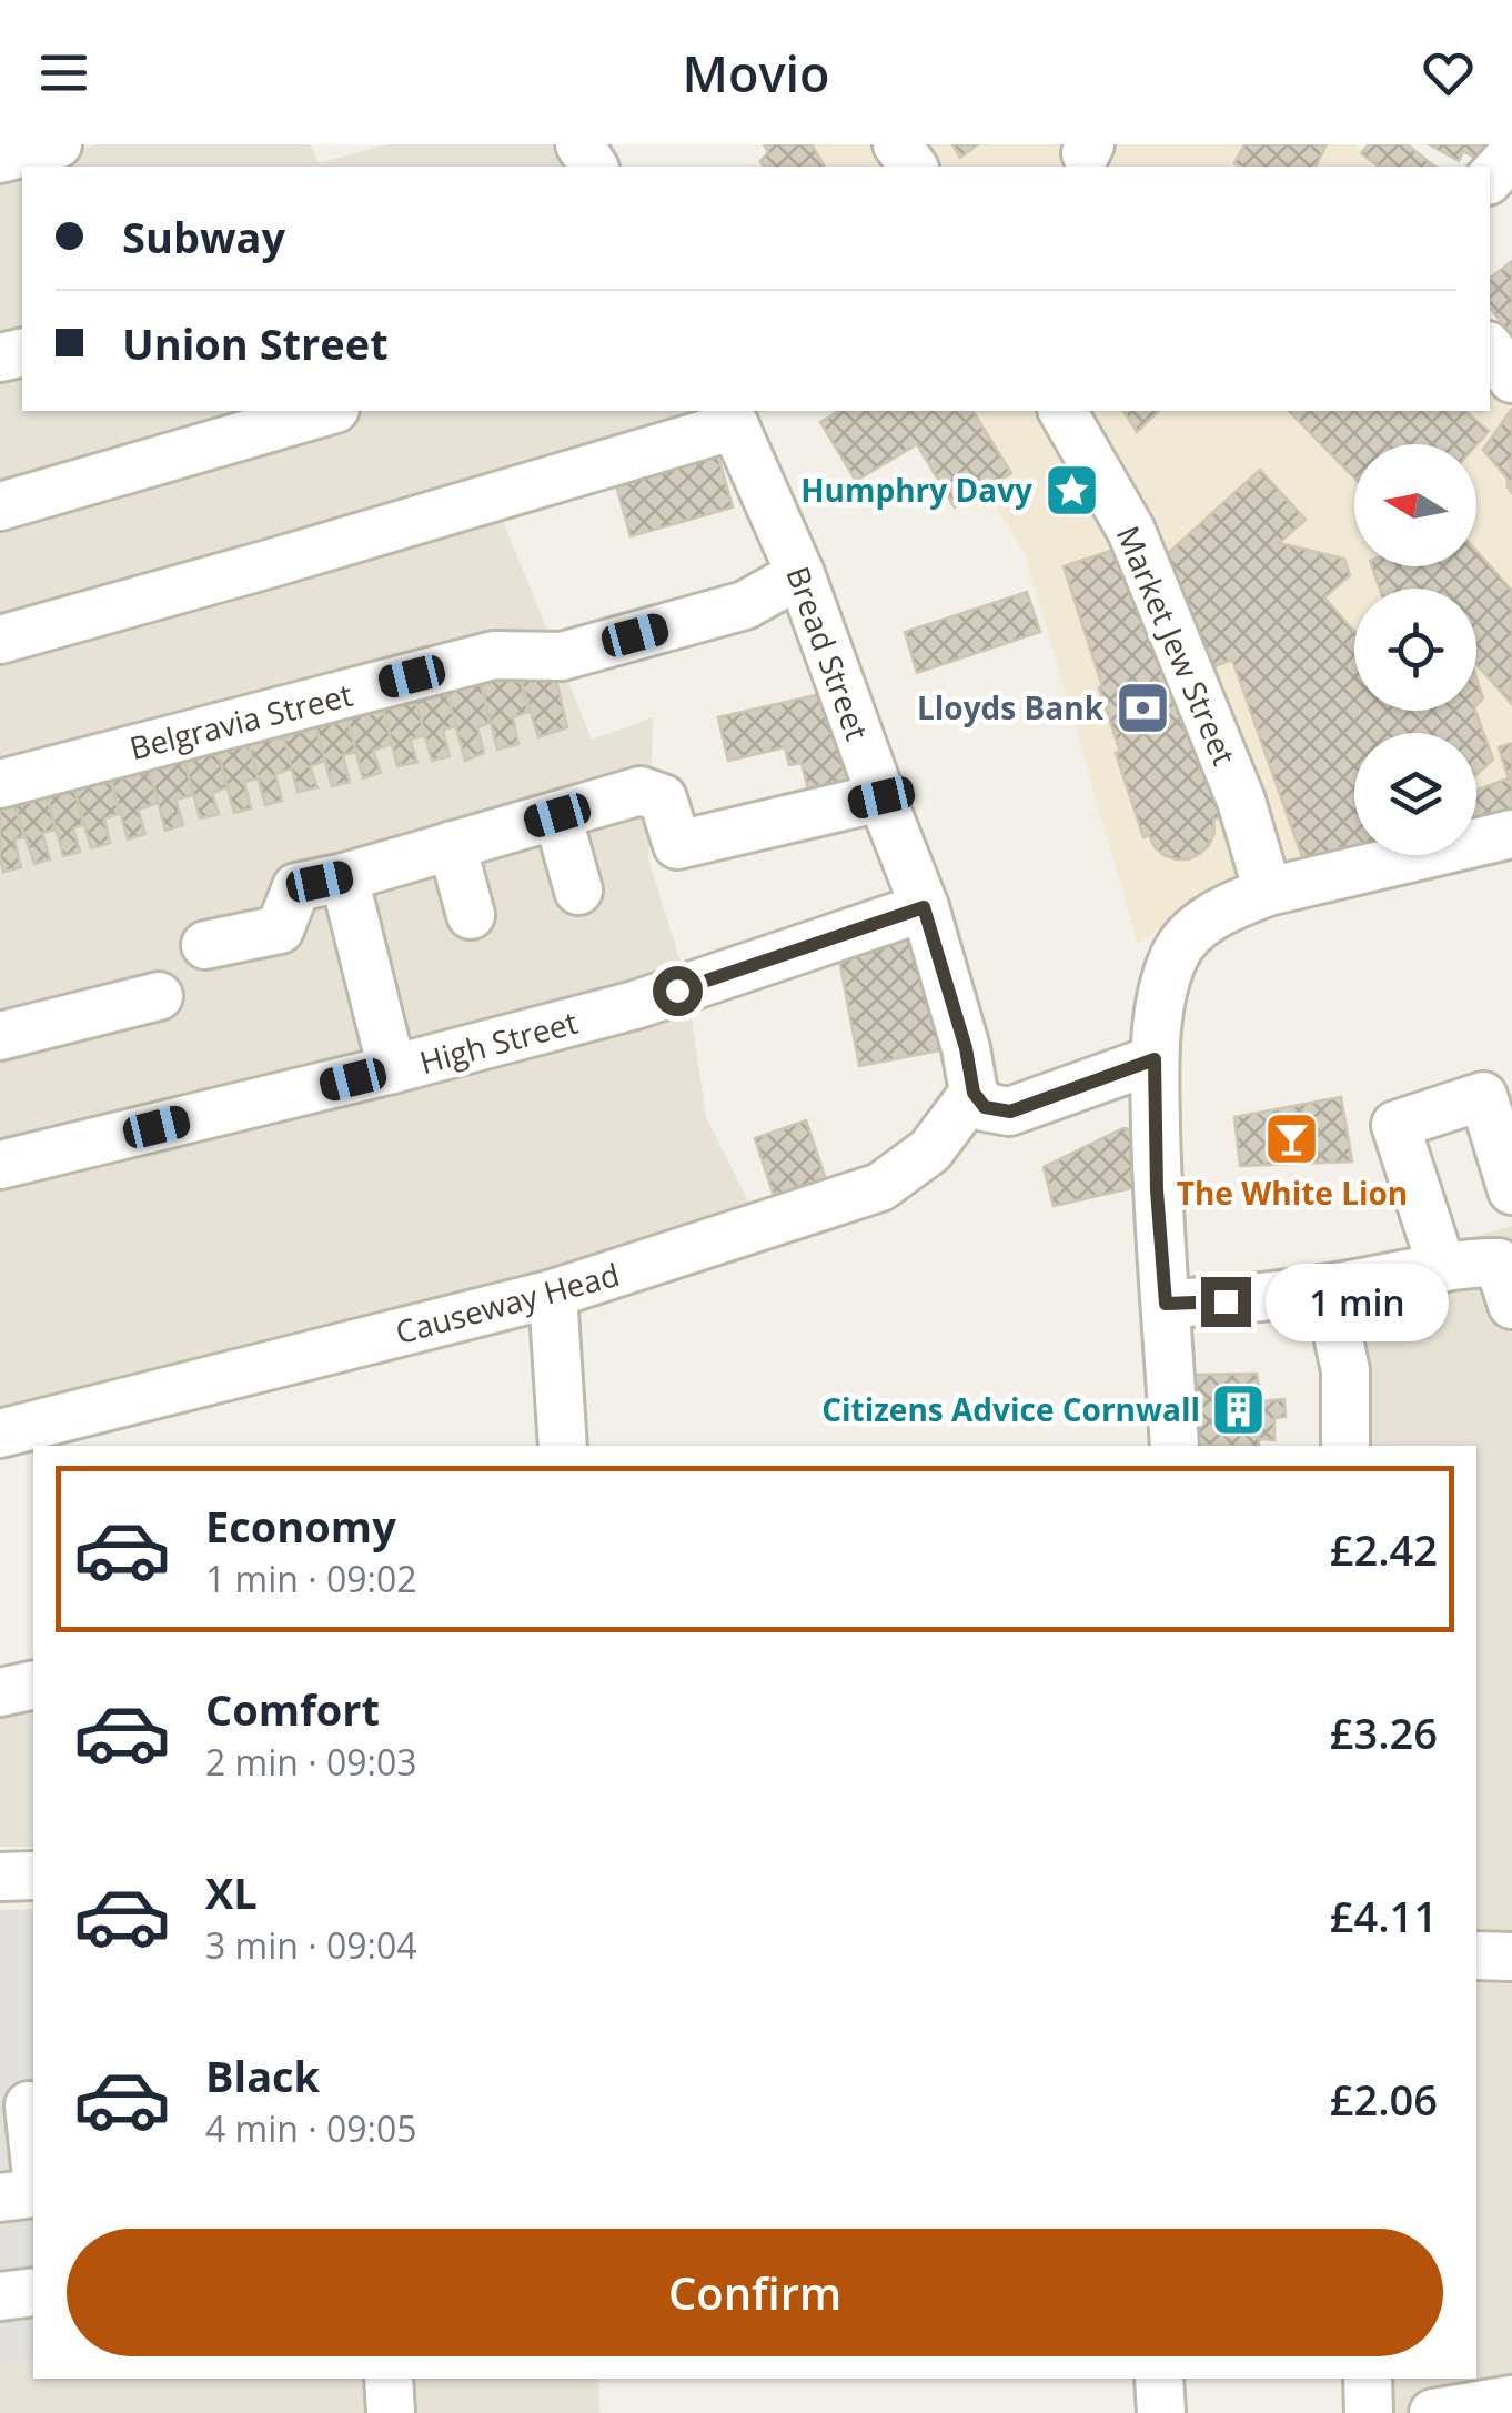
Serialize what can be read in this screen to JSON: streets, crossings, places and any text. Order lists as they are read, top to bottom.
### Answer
{
  "streets": {
    "street": [
      "Market Jew Street",
      "Bread Street",
      "Belgravia Street",
      "High Street",
      "Causeway Head"
    ]
  },
  "crossings": [
    ["Bread Street", "Belgravia Street"],
    ["Bread Street", "High Street"],
    ["Bread Street", "Causeway Head"]
  ],
  "places": {
    "place": ["Humphry Davy"],
    "bank": ["Lloyds Bank"],
    "bar": ["The White Lion"],
    "building": ["Citizens Advice Cornwall"]
  },
  "north": "left",
  "page": {
    "header": "Movio",
    "banner": ["Subway", "Union Street"],
    "bubble": "1 min",
    "list": [
      {
        "name": "Economy",
        "note": "1 min · 09:02",
        "value": "£2.42"
      },
      {
        "name": "Comfort",
        "note": "2 min · 09:03",
        "value": "£3.26"
      },
      {
        "name": "XL",
        "note": "3 min · 09:04",
        "value": "£4.11"
      },
      {
        "name": "Black",
        "note": "4 min · 09:05",
        "value": "£2.06"
      }
    ],
    "buttons": "Confirm"
  }
}
